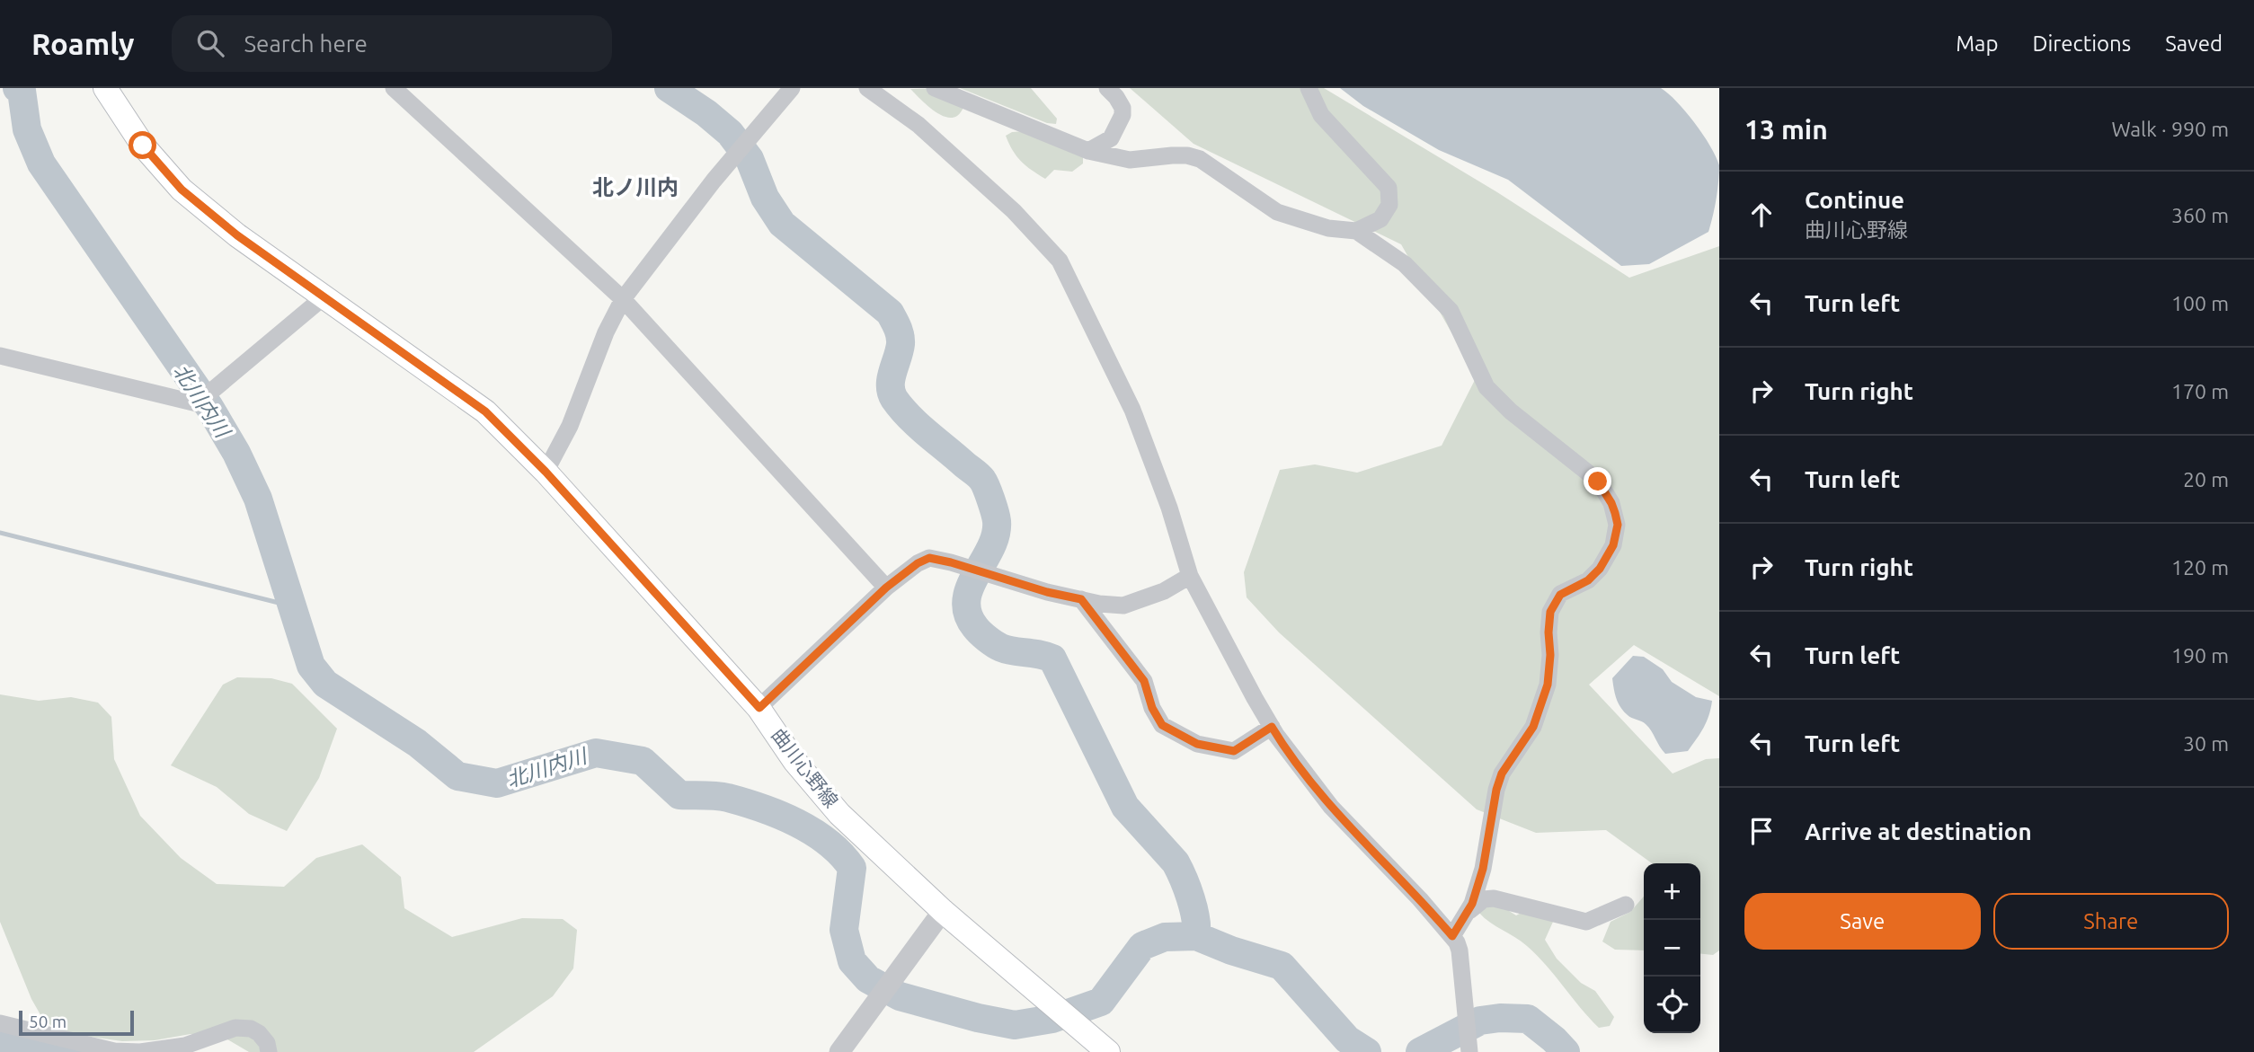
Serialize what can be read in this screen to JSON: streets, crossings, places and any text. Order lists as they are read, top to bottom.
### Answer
{
  "streets": {
    "main road": ["曲川心野線"]
  },
  "districts": ["北ノ川内"],
  "water": ["北川内川"],
  "scale_bar": "50 m",
  "page": {
    "header": "Roamly",
    "search": "Search here",
    "nav": ["Map", "Directions", "Saved"],
    "heading": ["13 min", "Walk · 990 m"],
    "list": [
      ["Continue", "曲川心野線", "360 m"],
      ["Turn left", "100 m"],
      ["Turn right", "170 m"],
      ["Turn left", "20 m"],
      ["Turn right", "120 m"],
      ["Turn left", "190 m"],
      ["Turn left", "30 m"],
      "Arrive at destination"
    ],
    "map_buttons": ["+", "−"],
    "buttons": ["Save", "Share"],
    "scale": "50 m"
  }
}
